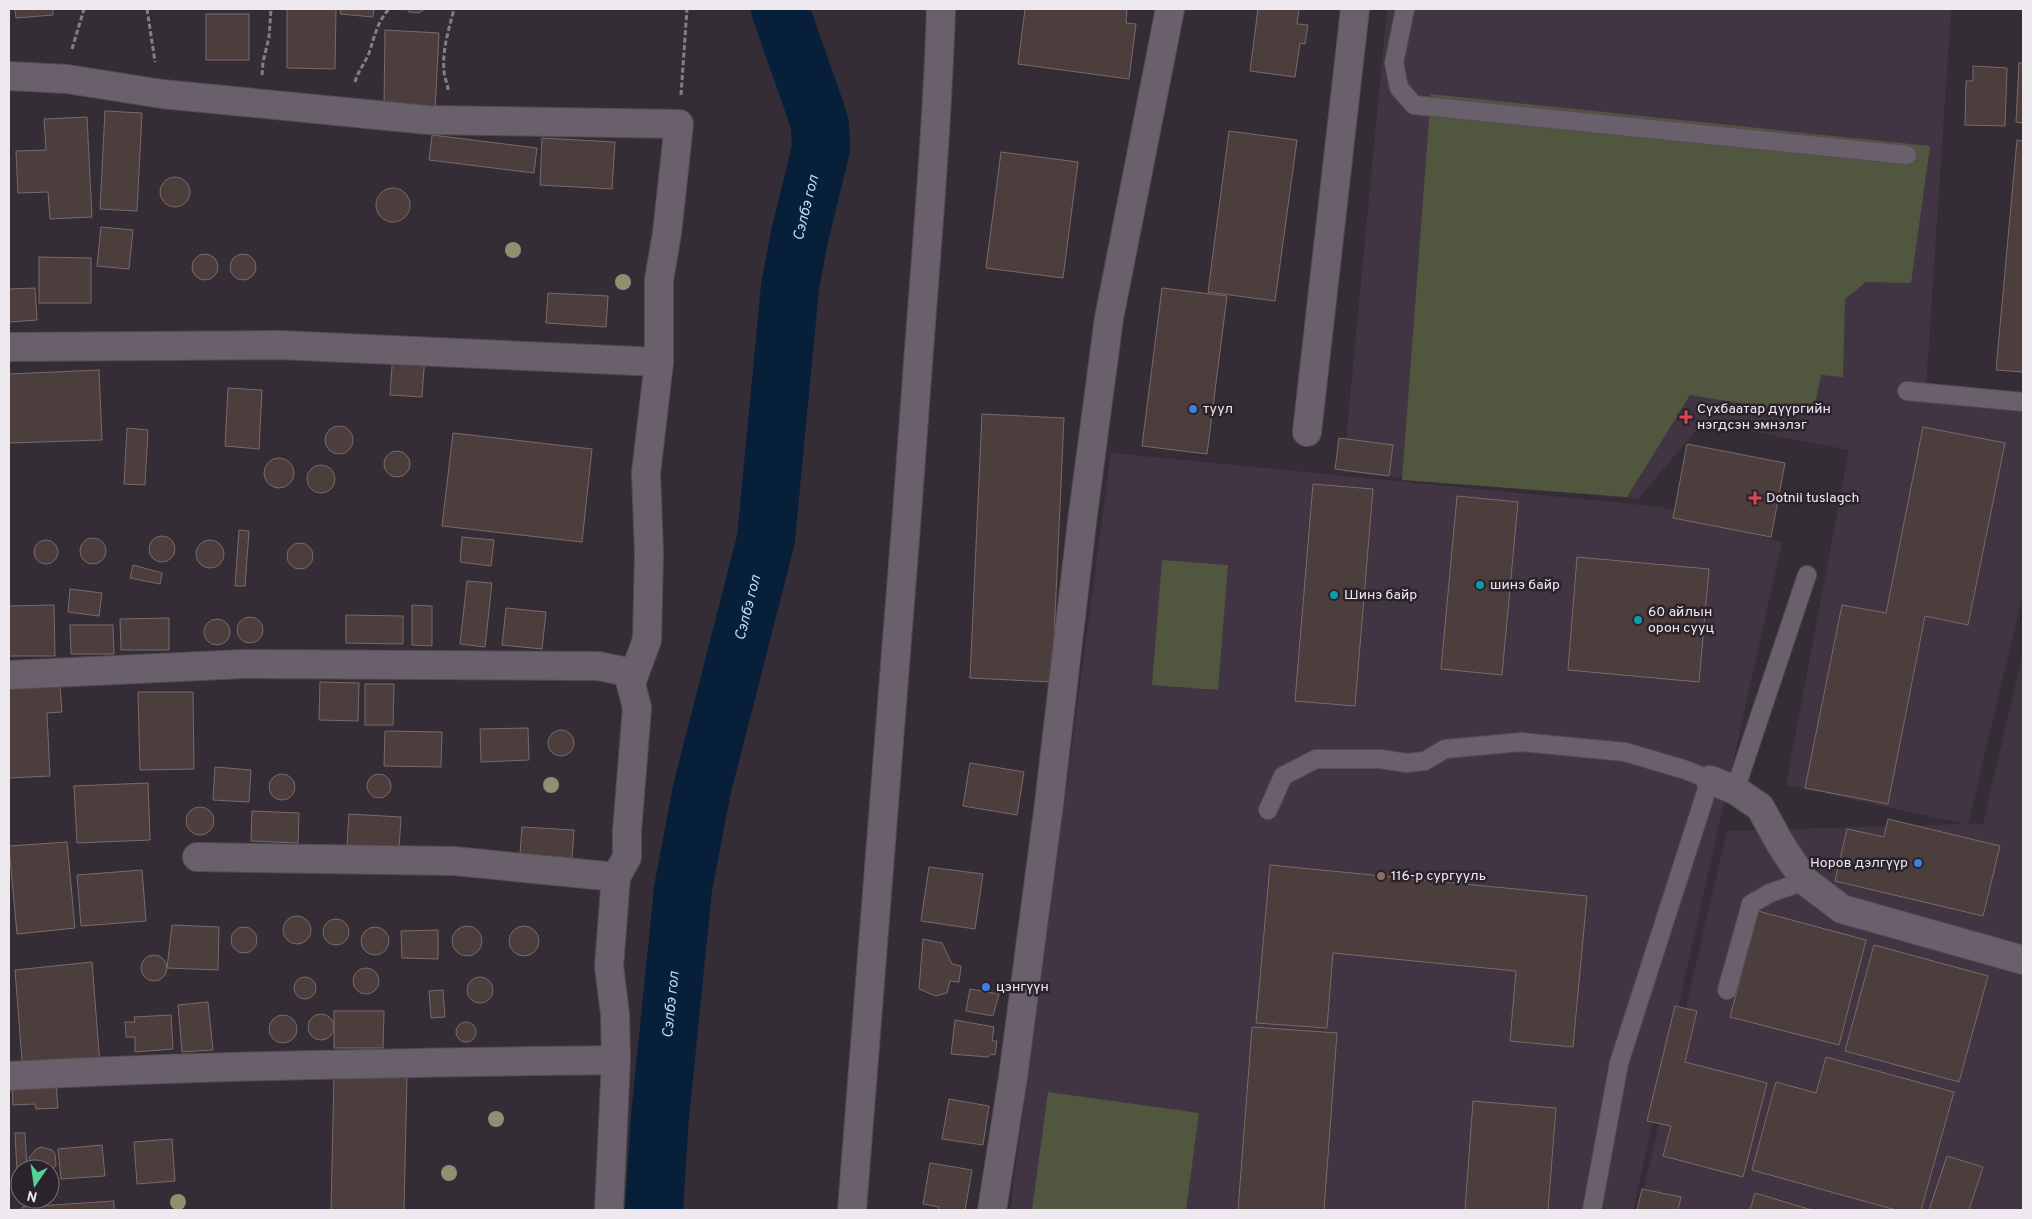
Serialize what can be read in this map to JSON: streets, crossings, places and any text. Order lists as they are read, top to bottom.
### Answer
{
  "water": ["Сэлбэ гол"],
  "places": {
    "other": [
      "туул",
      "шинэ байр",
      "Шинэ байр",
      "60 айлын орон сууц",
      "Норов дэлгүүр",
      "116-р сургууль",
      "цэнгүүн"
    ],
    "health": ["Сүхбаатар дүүргийн нэгдсэн эмнэлэг", "Dotnii tuslagch"]
  },
  "north": "bottom"
}
